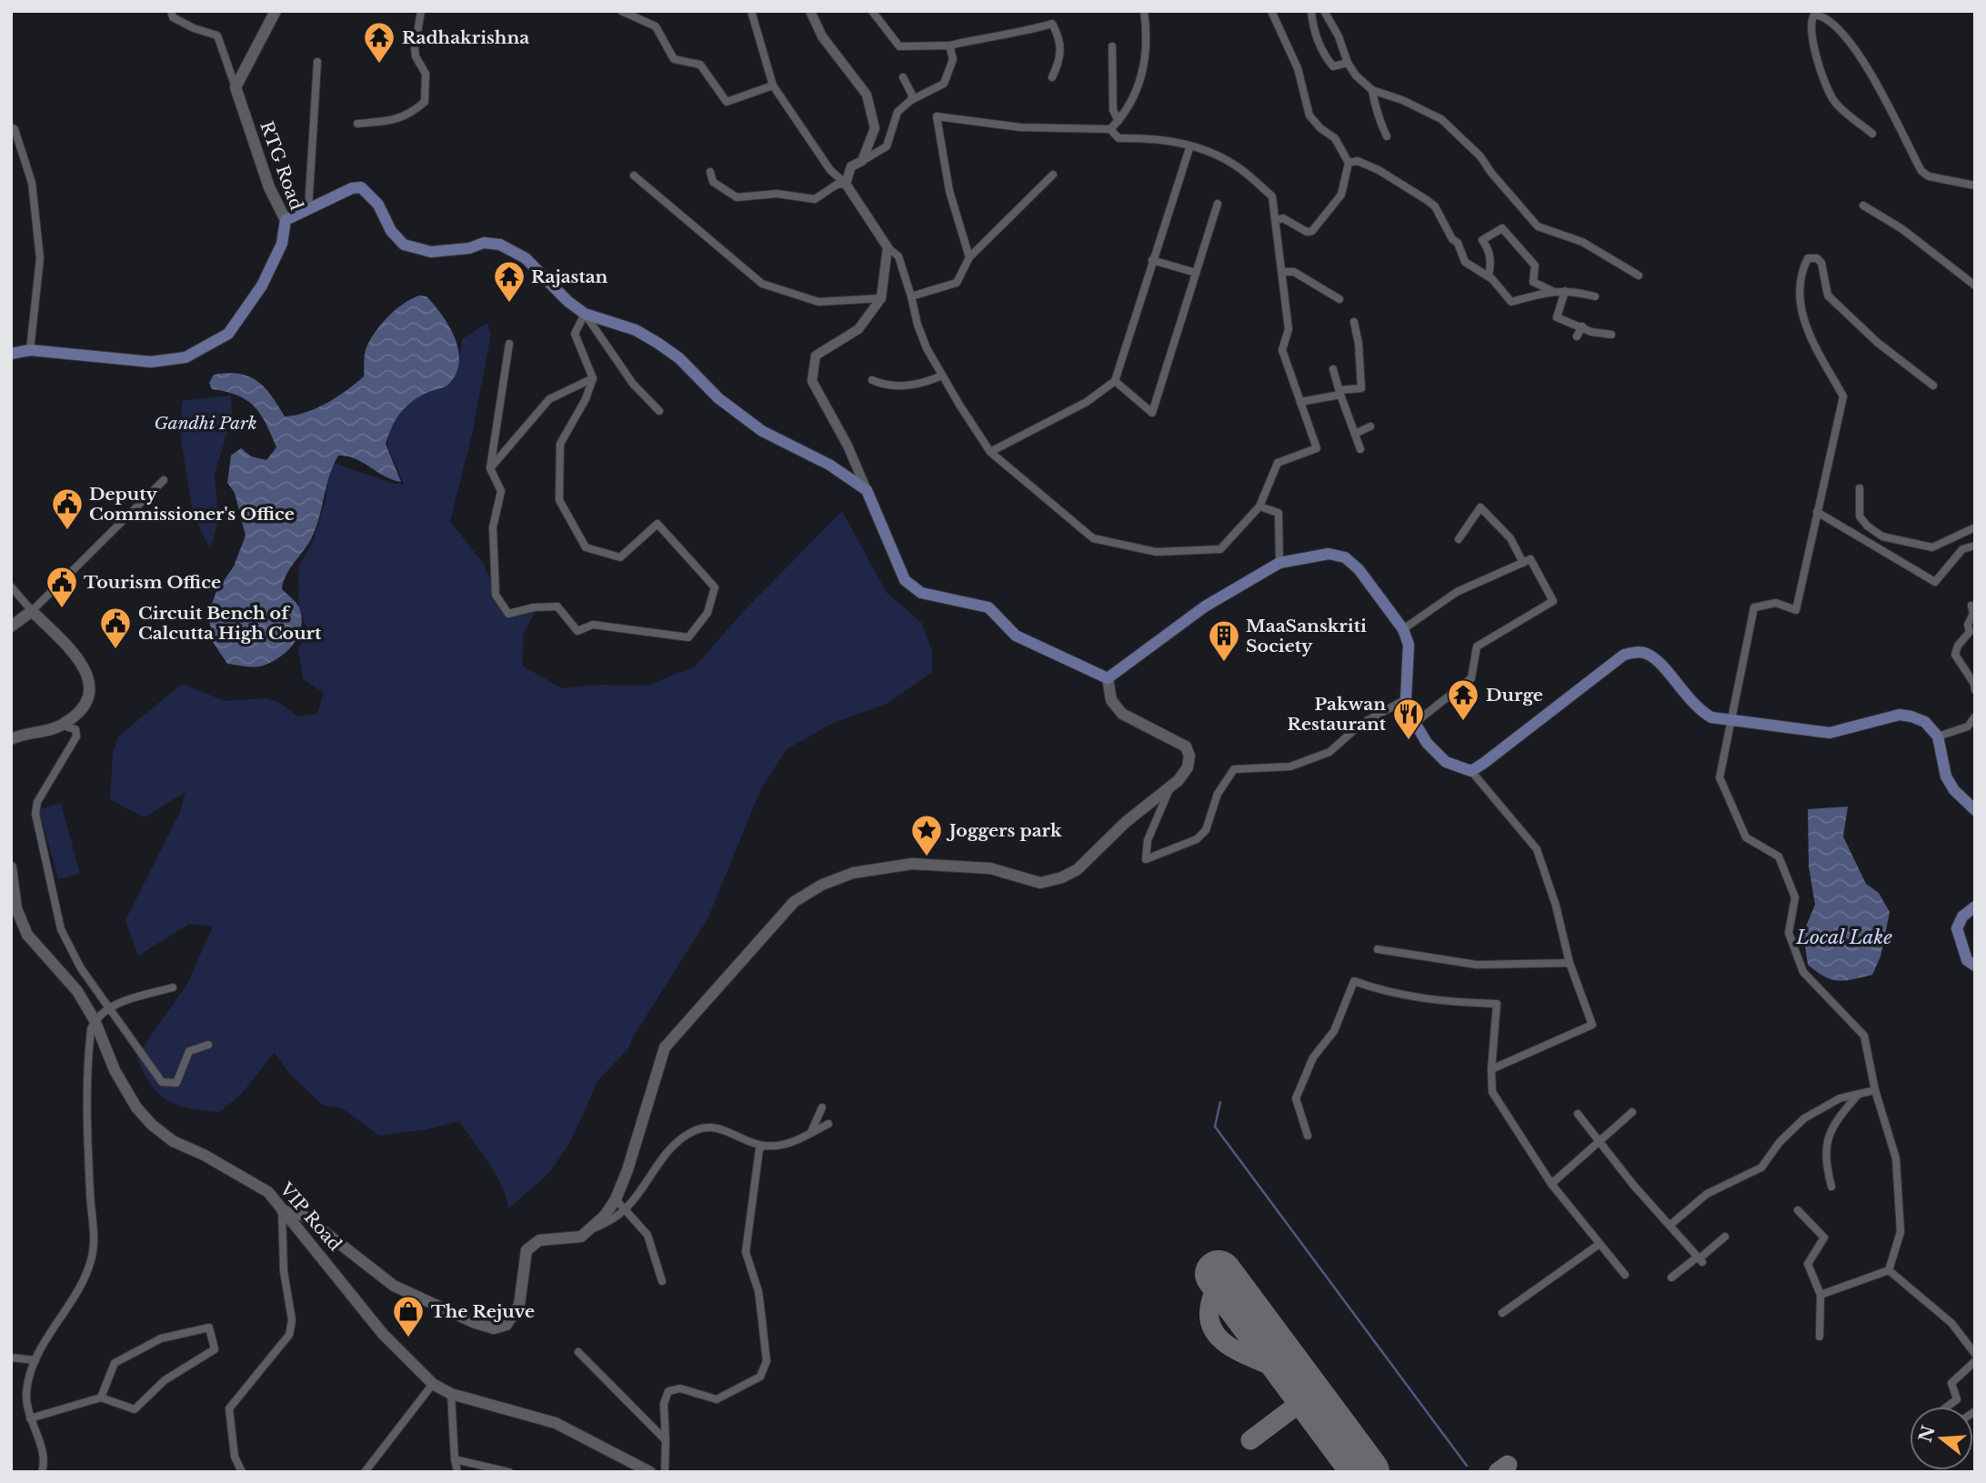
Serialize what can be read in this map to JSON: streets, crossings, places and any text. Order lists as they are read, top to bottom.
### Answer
{
  "streets": {
    "main road": ["RTG Road", "VIP Road"]
  },
  "water": ["Local Lake"],
  "parks": ["Gandhi Park"],
  "places": {
    "temple": ["Radhakrishna", "Rajastan", "Durge"],
    "public building": ["Deputy Commissioner's Office", "Tourism Office", "Circuit Bench of Calcutta High Court"],
    "building": ["MaaSanskriti Society"],
    "restaurant": ["Pakwan Restaurant"],
    "place": ["Joggers park"],
    "shop": ["The Rejuve"]
  },
  "north": "left"
}
